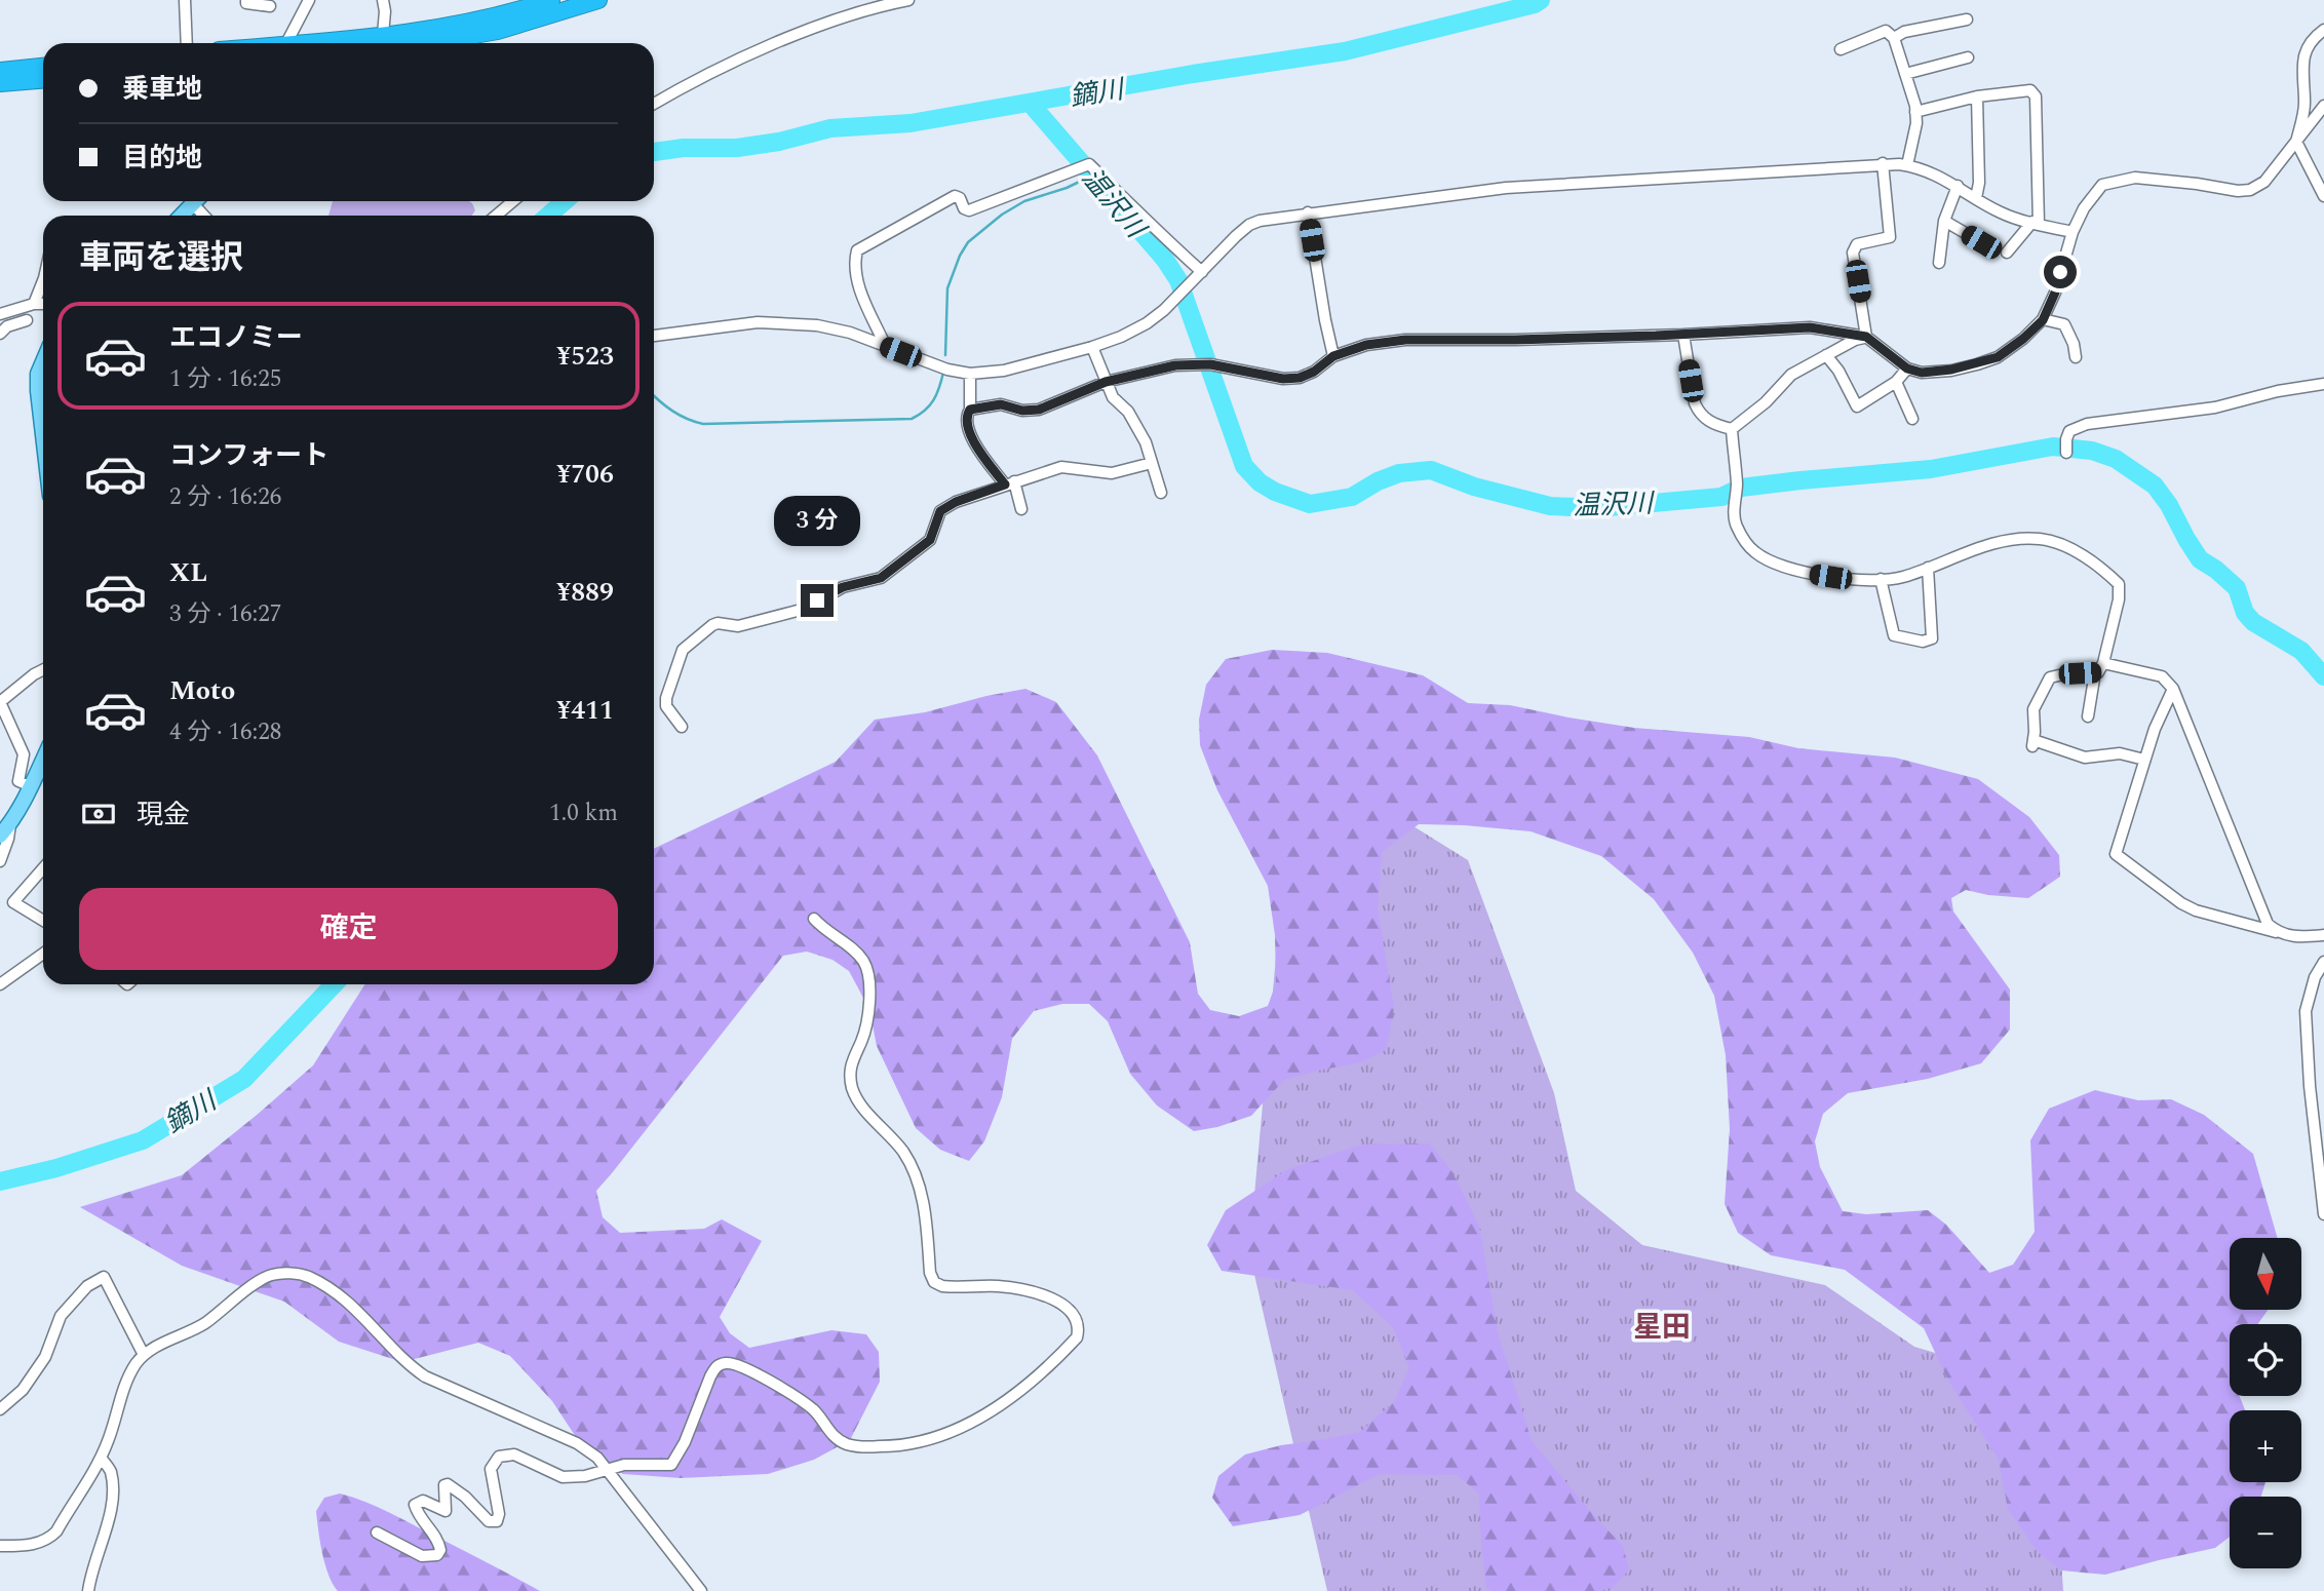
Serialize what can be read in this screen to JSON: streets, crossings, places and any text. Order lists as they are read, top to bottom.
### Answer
{
  "districts": ["星田"],
  "water": ["鏑川", "温沢川"],
  "north": "bottom",
  "page": {
    "banner": ["乗車地", "目的地"],
    "heading": "車両を選択",
    "list": [
      {
        "name": "エコノミー",
        "note": "1 分 · 16:25",
        "value": "¥523"
      },
      {
        "name": "コンフォート",
        "note": "2 分 · 16:26",
        "value": "¥706"
      },
      {
        "name": "XL",
        "note": "3 分 · 16:27",
        "value": "¥889"
      },
      {
        "name": "Moto",
        "note": "4 分 · 16:28",
        "value": "¥411"
      }
    ],
    "bubble": "3 分",
    "pay": ["現金", "1.0 km"],
    "buttons": "確定",
    "map_buttons": ["+", "−"]
  }
}
